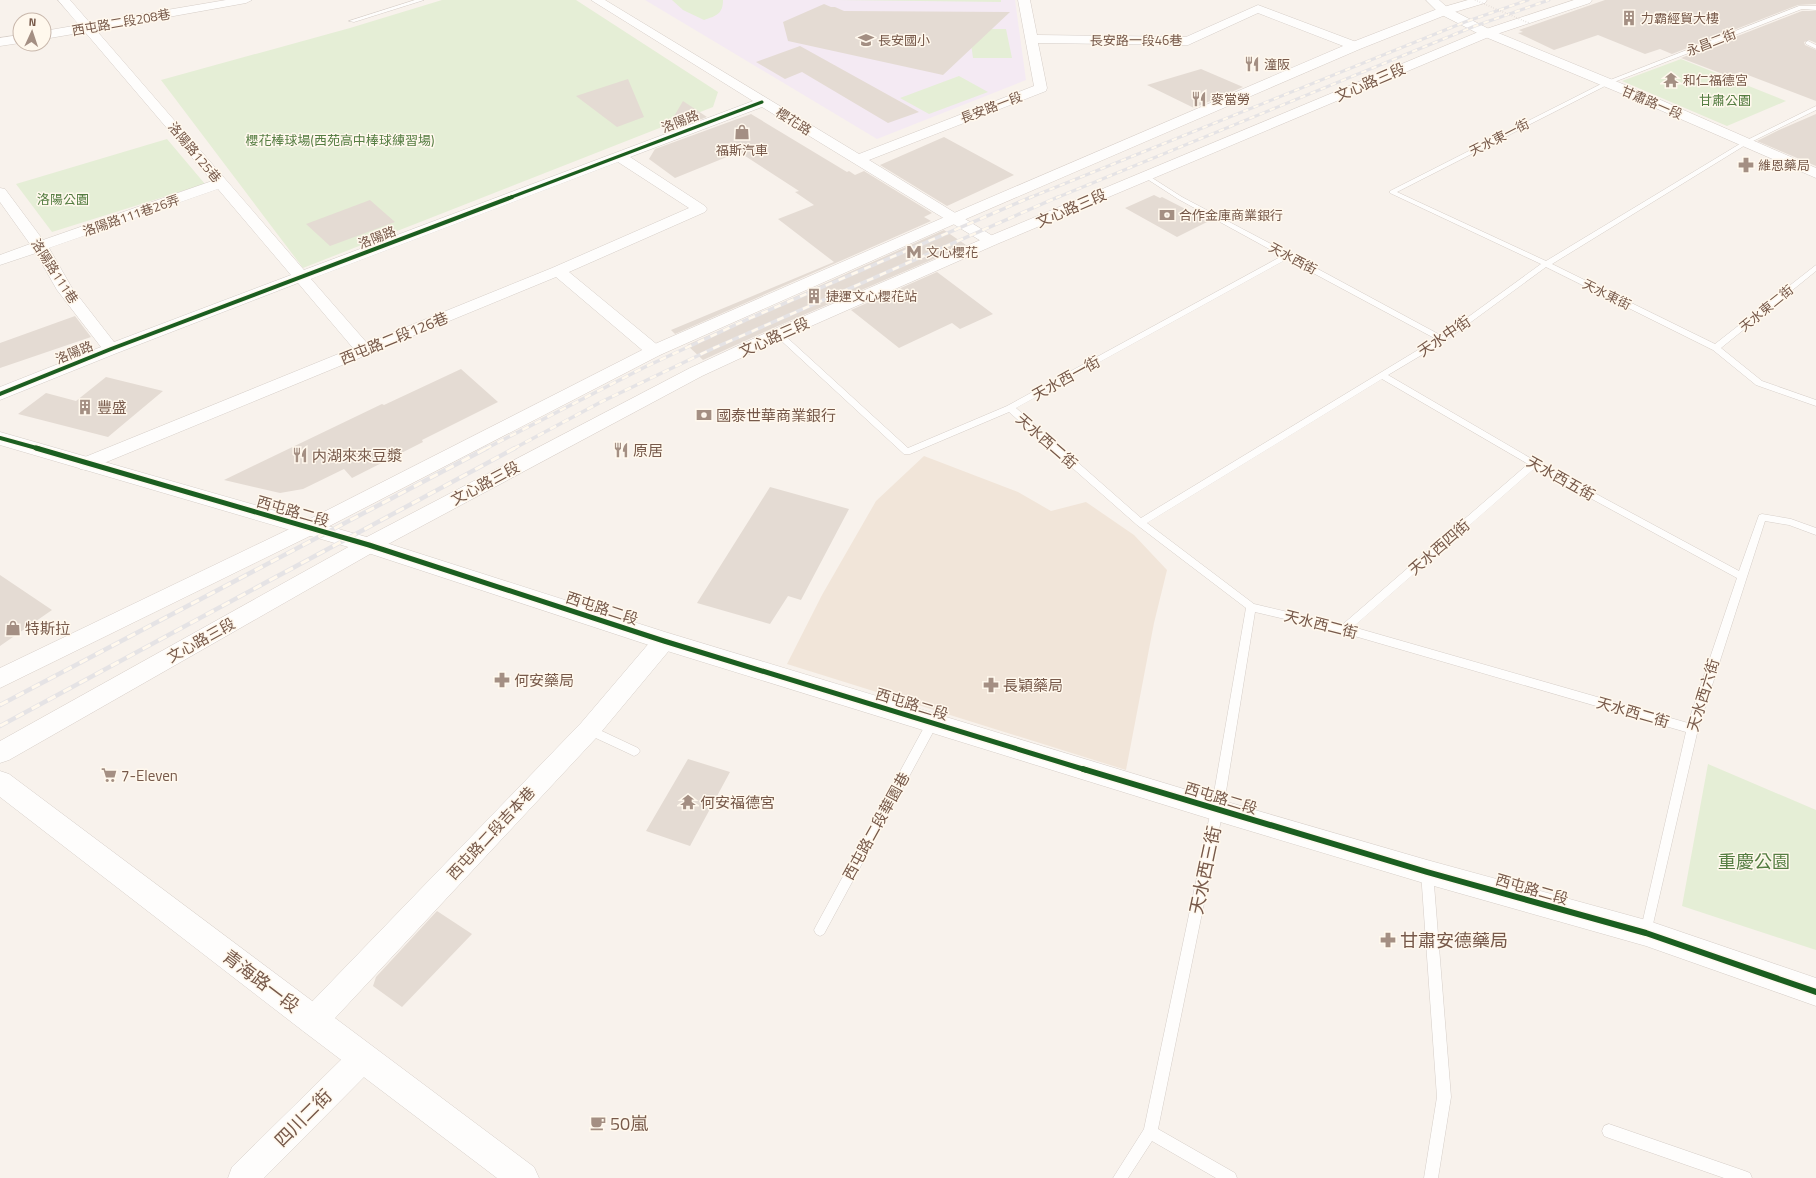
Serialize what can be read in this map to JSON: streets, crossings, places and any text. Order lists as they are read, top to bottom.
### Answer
{
  "streets": {
    "main road": [
      "文心路三段",
      "甘肅路一段",
      "西屯路二段",
      "青海路一段"
    ],
    "street": [
      "西屯路二段208巷",
      "長安路一段46巷",
      "長安路一段",
      "洛陽路",
      "櫻花路",
      "洛陽路125巷",
      "洛陽路111巷26弄",
      "洛陽路111巷",
      "西屯路二段126巷",
      "西屯路二段吉本巷",
      "四川二街"
    ],
    "lane": [
      "永昌二街",
      "天水東一街",
      "天水西街",
      "天水東街",
      "天水東二街",
      "天水中街",
      "天水西一街",
      "天水西二街",
      "天水西五街",
      "天水西四街",
      "天水西六街",
      "西屯路二段華園巷",
      "天水西三街"
    ]
  },
  "crossings": [
    ["西屯路二段208巷", "洛陽路125巷"],
    ["長安路一段46巷", "長安路一段"],
    ["永昌二街", "甘肅路一段"],
    ["永昌二街", "天水東一街"],
    ["文心路三段", "甘肅路一段"],
    ["文心路三段", "櫻花路"],
    ["文心路三段", "天水西街"],
    ["文心路三段", "天水西一街"],
    ["文心路三段", "西屯路二段"],
    ["甘肅路一段", "天水東一街"],
    ["甘肅路一段", "天水中街"],
    ["長安路一段", "櫻花路"],
    ["洛陽路", "櫻花路"],
    ["洛陽路", "洛陽路125巷"],
    ["洛陽路", "洛陽路111巷"],
    ["洛陽路", "西屯路二段126巷"],
    ["天水東一街", "天水東街"],
    ["洛陽路125巷", "洛陽路111巷26弄"],
    ["洛陽路125巷", "西屯路二段126巷"],
    ["洛陽路111巷26弄", "洛陽路111巷"],
    ["天水西街", "天水中街"],
    ["天水西街", "天水西一街"],
    ["天水東街", "天水東二街"],
    ["天水東街", "天水中街"],
    ["天水中街", "天水西二街"],
    ["天水中街", "天水西五街"],
    ["西屯路二段126巷", "西屯路二段"],
    ["天水西一街", "天水西二街"],
    ["天水西二街", "天水西四街"],
    ["天水西二街", "天水西六街"],
    ["天水西二街", "天水西三街"],
    ["天水西五街", "天水西四街"],
    ["天水西五街", "天水西六街"],
    ["西屯路二段", "天水西六街"],
    ["西屯路二段", "西屯路二段華園巷"],
    ["西屯路二段", "西屯路二段吉本巷"],
    ["西屯路二段", "天水西三街"],
    ["西屯路二段吉本巷", "青海路一段"],
    ["青海路一段", "四川二街"]
  ],
  "parks": [
    "甘肅公園",
    "櫻花棒球場(西苑高中棒球練習場)",
    "洛陽公園",
    "重慶公園"
  ],
  "places": {
    "building": ["力霸經貿大樓", "捷運文心櫻花站", "豐盛"],
    "school or university": ["長安國小"],
    "restaurant": [
      "潼阪",
      "麥當勞",
      "原居",
      "内湖來來豆漿"
    ],
    "temple": ["和仁福德宮", "何安福德宮"],
    "shop": ["福斯汽車", "特斯拉"],
    "pharmacy": [
      "維恩藥局",
      "何安藥局",
      "長穎藥局",
      "甘肅安德藥局"
    ],
    "bank": ["合作金庫商業銀行", "國泰世華商業銀行"],
    "metro station": ["文心櫻花"],
    "supermarket": ["7-Eleven"],
    "cafe": ["50嵐"]
  },
  "north": "top"
}
